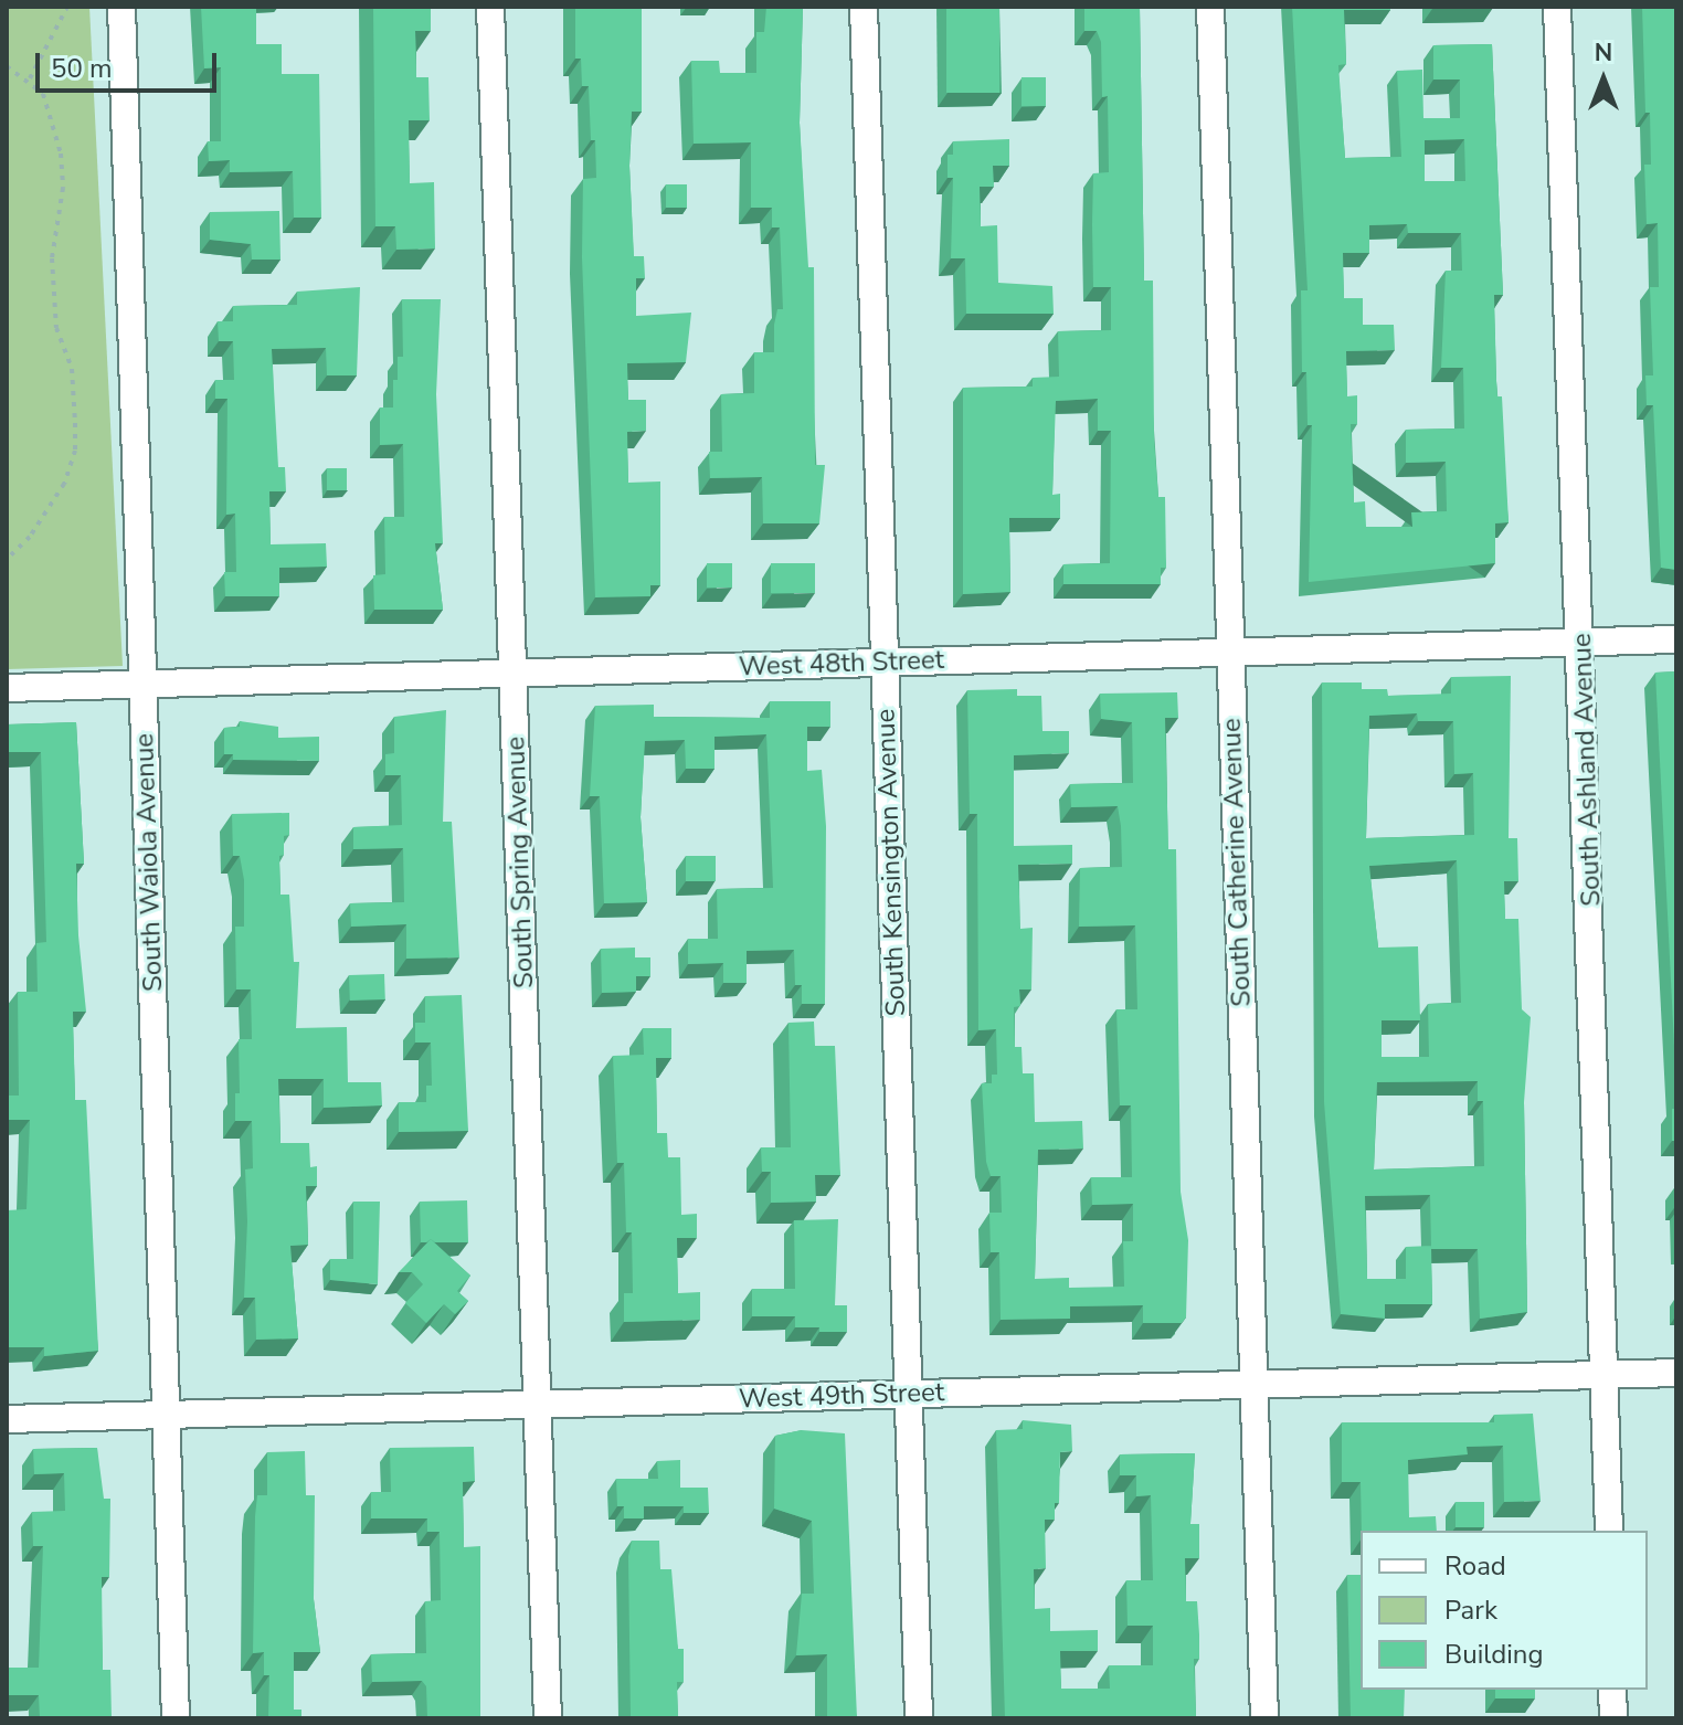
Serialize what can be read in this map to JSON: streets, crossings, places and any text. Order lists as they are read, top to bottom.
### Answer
{
  "streets": {
    "street": [
      "West 48th Street",
      "South Ashland Avenue",
      "South Waiola Avenue",
      "South Spring Avenue",
      "South Kensington Avenue",
      "South Catherine Avenue",
      "West 49th Street"
    ]
  },
  "crossings": [
    ["West 48th Street", "South Ashland Avenue"],
    ["West 48th Street", "South Waiola Avenue"],
    ["West 48th Street", "South Spring Avenue"],
    ["West 48th Street", "South Kensington Avenue"],
    ["West 48th Street", "South Catherine Avenue"],
    ["South Ashland Avenue", "West 49th Street"],
    ["South Waiola Avenue", "West 49th Street"],
    ["South Spring Avenue", "West 49th Street"],
    ["South Kensington Avenue", "West 49th Street"],
    ["South Catherine Avenue", "West 49th Street"]
  ],
  "legend": ["Road", "Park", "Building"],
  "scale_bar": "50 m",
  "north": "top"
}
